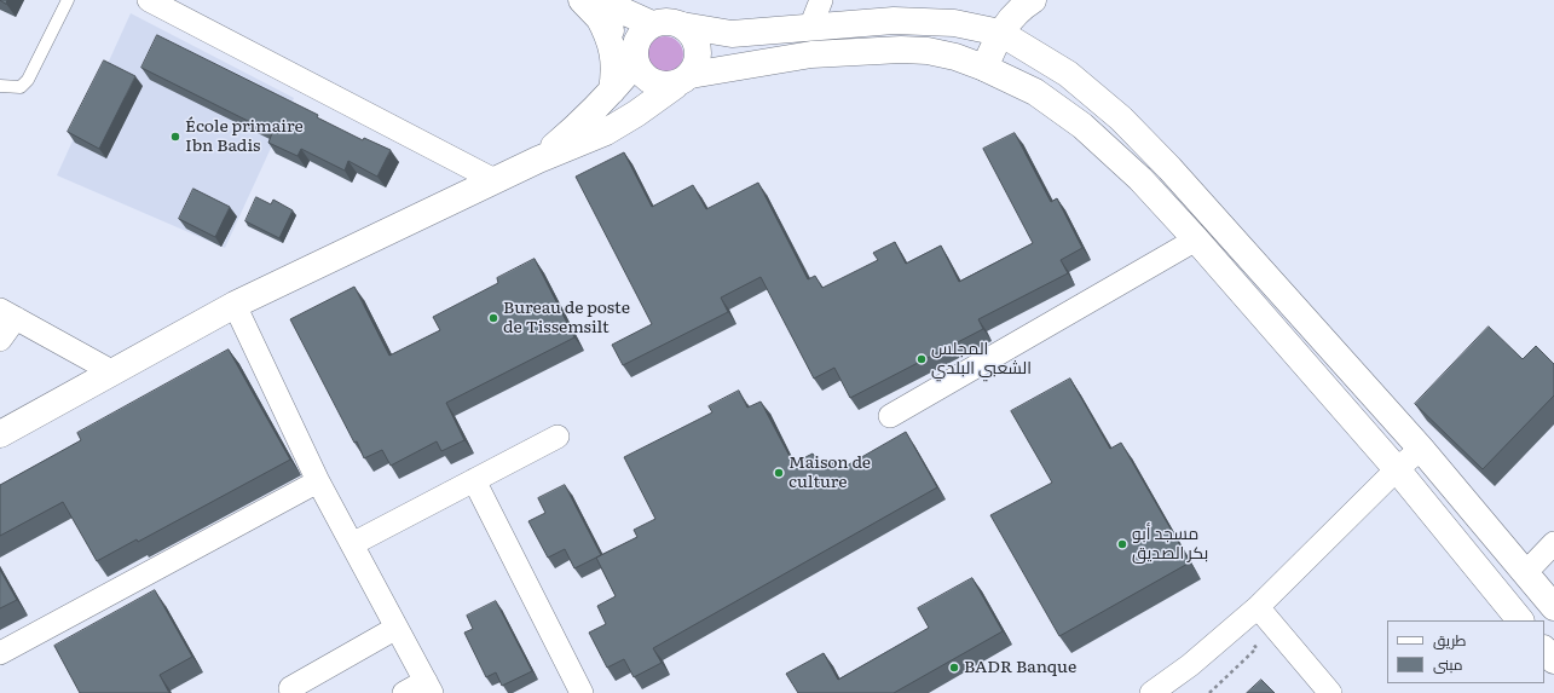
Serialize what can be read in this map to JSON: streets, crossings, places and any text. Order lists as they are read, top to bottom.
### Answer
{
  "places": [
    "École primaire Ibn Badis",
    "Bureau de poste de Tissemsilt",
    "المجلس الشعبي البلدي",
    "Maison de culture",
    "مسجد أبو بكر الصديق",
    "BADR Banque"
  ],
  "legend": ["طريق", "مبنى"]
}
